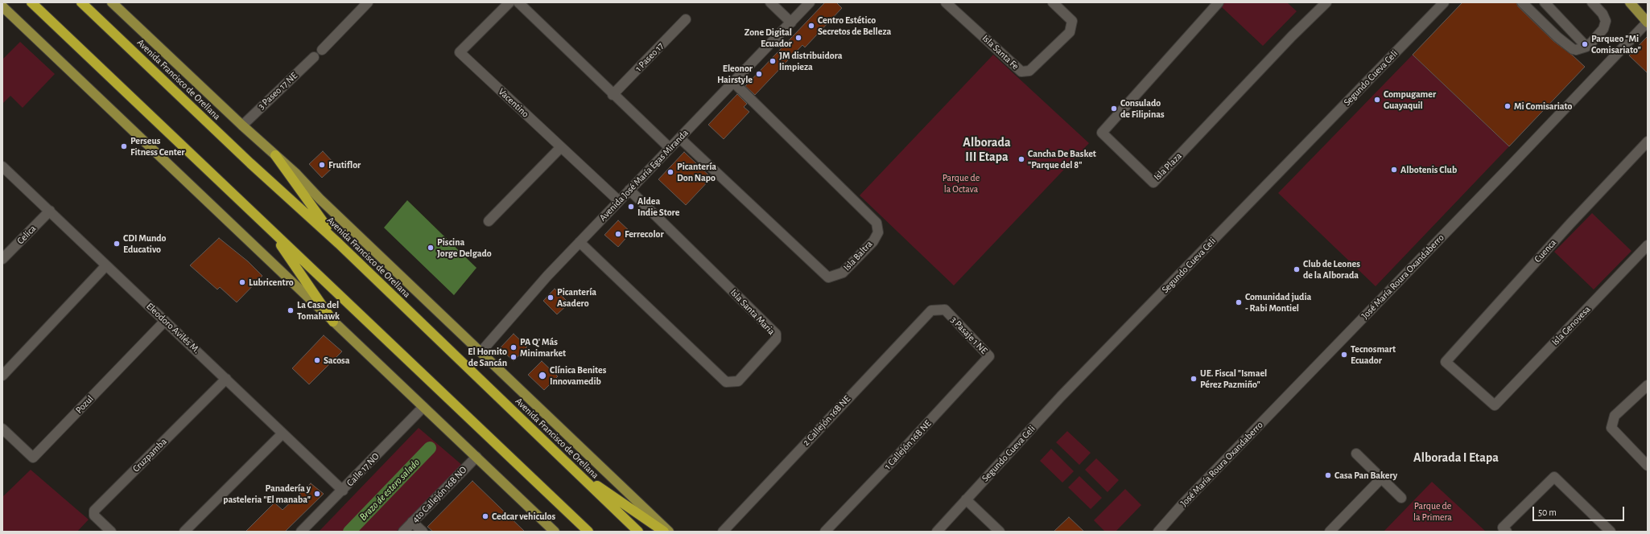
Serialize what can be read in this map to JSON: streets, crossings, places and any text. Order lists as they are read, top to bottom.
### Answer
{
  "streets": {
    "highway": ["Avenida Francisco de Orellana"],
    "street": [
      "Isla Santa Fe",
      "1 Paseo 17",
      "Segundo Cueva Celi",
      "3 Paseo 17 NE",
      "Vacentino",
      "Isla Plaza",
      "Avenida José María Egas Miranda",
      "Celica",
      "Cuenca",
      "Isla Baltra",
      "José María Roura Oxandaberro",
      "Isla Santa Maria",
      "Isla Genovesa",
      "Eleodoro Avilés M.",
      "3 Pasaje 1 NE",
      "Pozul",
      "2 Callejón 16B NE",
      "1 Callejón 16B NE",
      "Cruzpamba",
      "Calle 17 NO",
      "4to Callejón 16B NO"
    ]
  },
  "crossings": [
    ["Avenida Francisco de Orellana", "3 Paseo 17 NE"],
    ["Avenida Francisco de Orellana", "Avenida José María Egas Miranda"],
    ["Vacentino", "Avenida José María Egas Miranda"],
    ["Avenida José María Egas Miranda", "Isla Baltra"],
    ["Avenida José María Egas Miranda", "Isla Santa Maria"],
    ["Celica", "Eleodoro Avilés M."],
    ["Cuenca", "Isla Genovesa"],
    ["Eleodoro Avilés M.", "Pozul"],
    ["Eleodoro Avilés M.", "Cruzpamba"],
    ["Eleodoro Avilés M.", "Calle 17 NO"],
    ["3 Pasaje 1 NE", "2 Callejón 16B NE"],
    ["3 Pasaje 1 NE", "1 Callejón 16B NE"]
  ],
  "districts": ["Alborada III Etapa", "Alborada I Etapa"],
  "water": ["Brazo de estero salado"],
  "parks": ["Parque de la Octava", "Parque de la Primera"],
  "places": [
    "Centro Estético Secretos de Belleza",
    "Zone Digital Ecuador",
    "Parqueo \"Mi Comisariato\"",
    "JM distribuidora limpieza",
    "Eleonor Hairstyle",
    "Compugamer Guayaquil",
    "Mi Comisariato",
    "Consulado de Filipinas",
    "Perseus Fitness Center",
    "Cancha De Basket \"Parque del 8\"",
    "Frutiflor",
    "Albotenis Club",
    "Picantería Don Napo",
    "Aldea Indie Store",
    "Ferrecolor",
    "CDI Mundo Educativo",
    "Piscina Jorge Delgado",
    "Club de Leones de la Alborada",
    "Lubricentro",
    "Picantería Asadero",
    "Comunidad judia - Rabi Montiel",
    "La Casa del Tomahawk",
    "PA Q' Más Minimarket",
    "Tecnosmart Ecuador",
    "El Hornito de Sancán",
    "Sacosa",
    "Clínica Benites Innovamedib",
    "UE. Fiscal \"Ismael Pérez Pazmiño\"",
    "Casa Pan Bakery",
    "Panadería y pasteleria \"El manaba\"",
    "Cedcar vehiculos"
  ],
  "scale_bar": "50 m"
}
